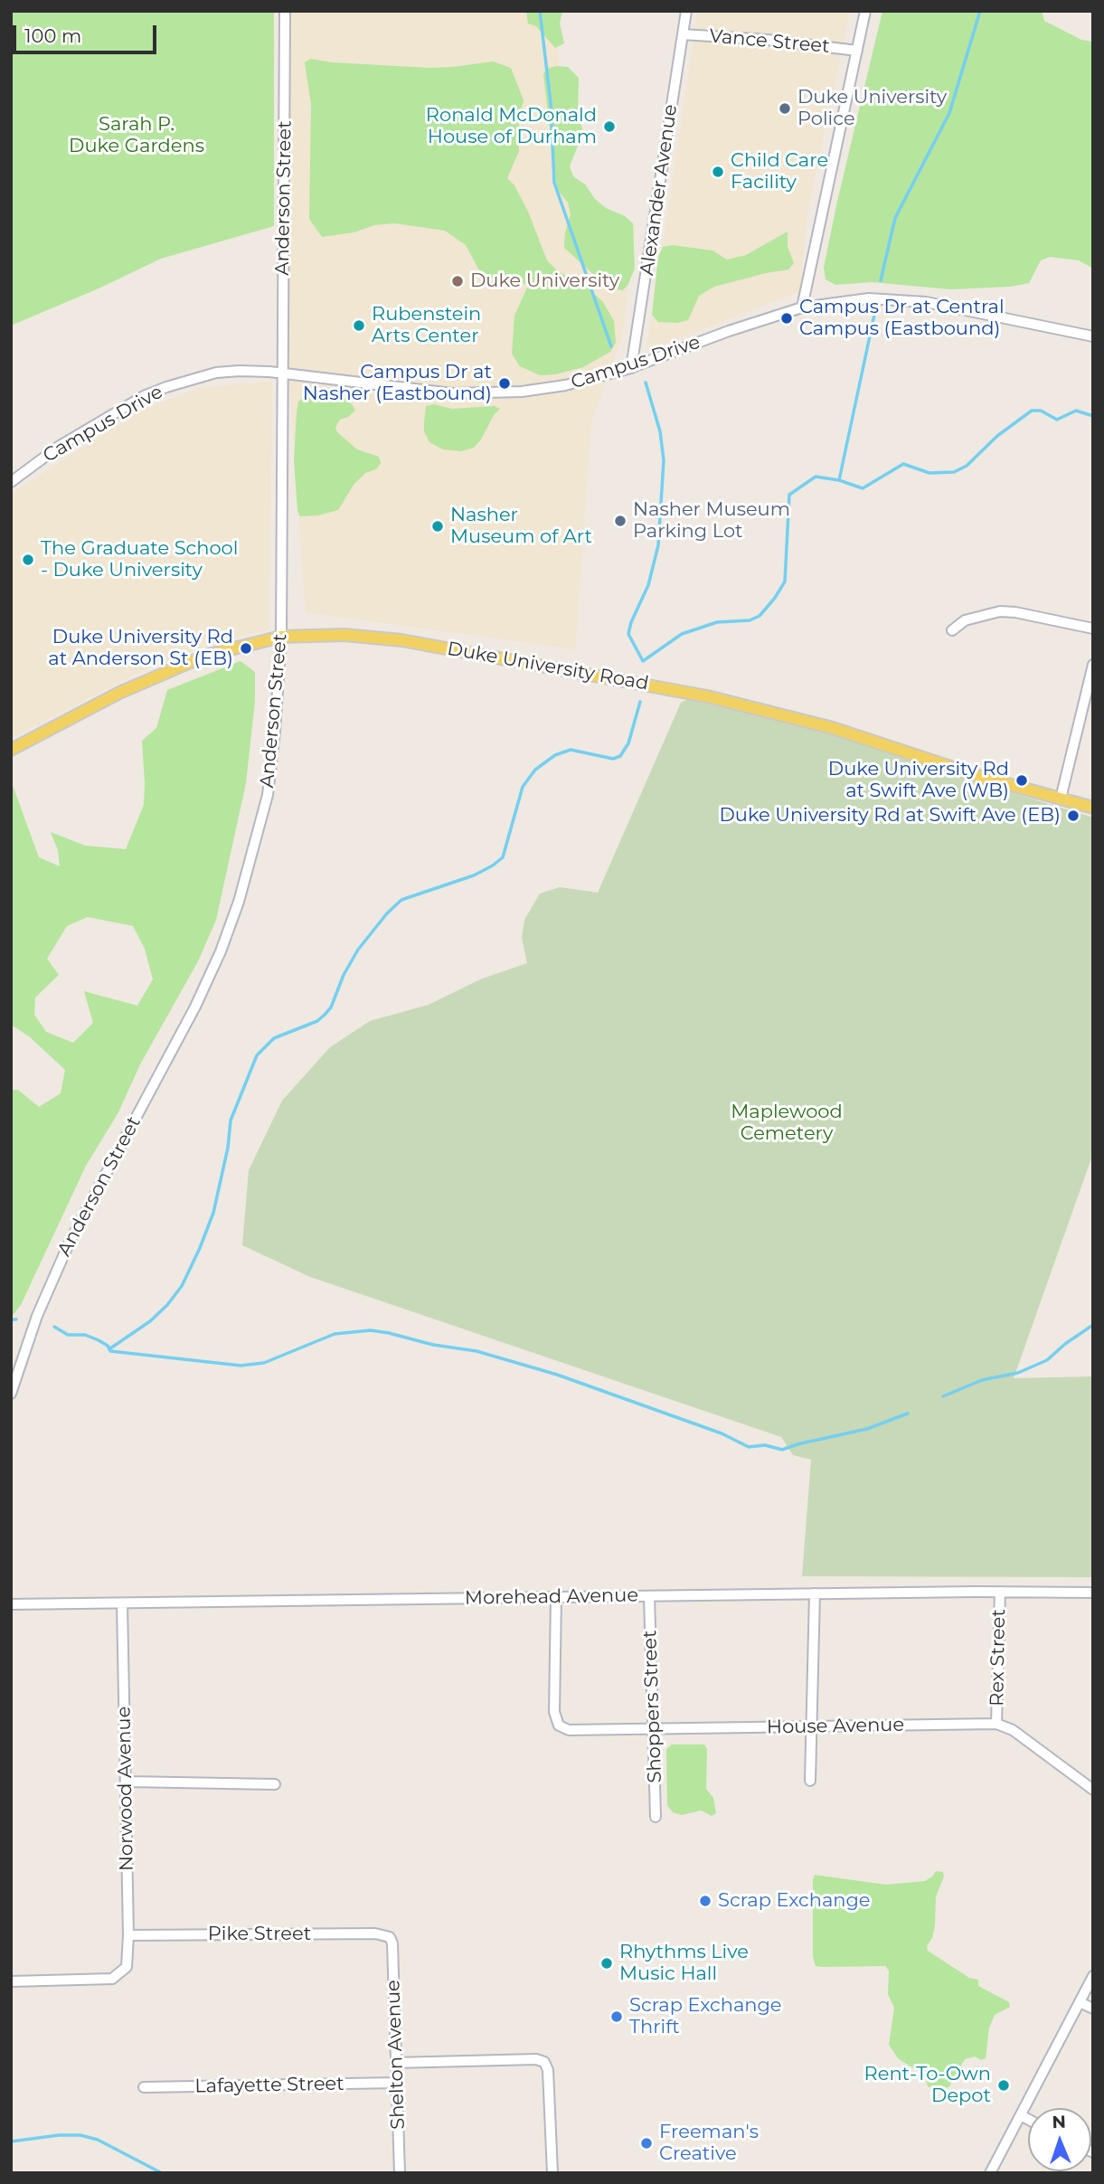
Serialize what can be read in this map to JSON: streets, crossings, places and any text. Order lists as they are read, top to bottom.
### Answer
{
  "streets": {
    "main road": ["Duke University Road"],
    "street": [
      "Vance Street",
      "Alexander Avenue",
      "Anderson Street",
      "Campus Drive",
      "Morehead Avenue",
      "Rex Street",
      "Shoppers Street",
      "House Avenue",
      "Norwood Avenue",
      "Pike Street",
      "Shelton Avenue",
      "Lafayette Street"
    ]
  },
  "crossings": [
    ["Vance Street", "Alexander Avenue"],
    ["Alexander Avenue", "Campus Drive"],
    ["Anderson Street", "Campus Drive"],
    ["Anderson Street", "Duke University Road"],
    ["Morehead Avenue", "Rex Street"],
    ["Morehead Avenue", "Shoppers Street"],
    ["Morehead Avenue", "House Avenue"],
    ["Morehead Avenue", "Norwood Avenue"],
    ["Rex Street", "House Avenue"],
    ["Shoppers Street", "House Avenue"],
    ["Norwood Avenue", "Pike Street"],
    ["Pike Street", "Shelton Avenue"],
    ["Shelton Avenue", "Lafayette Street"]
  ],
  "parks": ["Sarah P. Duke Gardens", "Maplewood Cemetery"],
  "places": [
    "Duke University Police",
    "Ronald McDonald House of Durham",
    "Child Care Facility",
    "Duke University",
    "Campus Dr at Central Campus (Eastbound)",
    "Rubenstein Arts Center",
    "Campus Dr at Nasher (Eastbound)",
    "Nasher Museum Parking Lot",
    "Nasher Museum of Art",
    "The Graduate School - Duke University",
    "Duke University Rd at Anderson St (EB)",
    "Duke University Rd at Swift Ave (WB)",
    "Duke University Rd at Swift Ave (EB)",
    "Scrap Exchange",
    "Rhythms Live Music Hall",
    "Scrap Exchange Thrift",
    "Rent-To-Own Depot",
    "Freeman's Creative"
  ],
  "scale_bar": "100 m",
  "north": "top"
}
